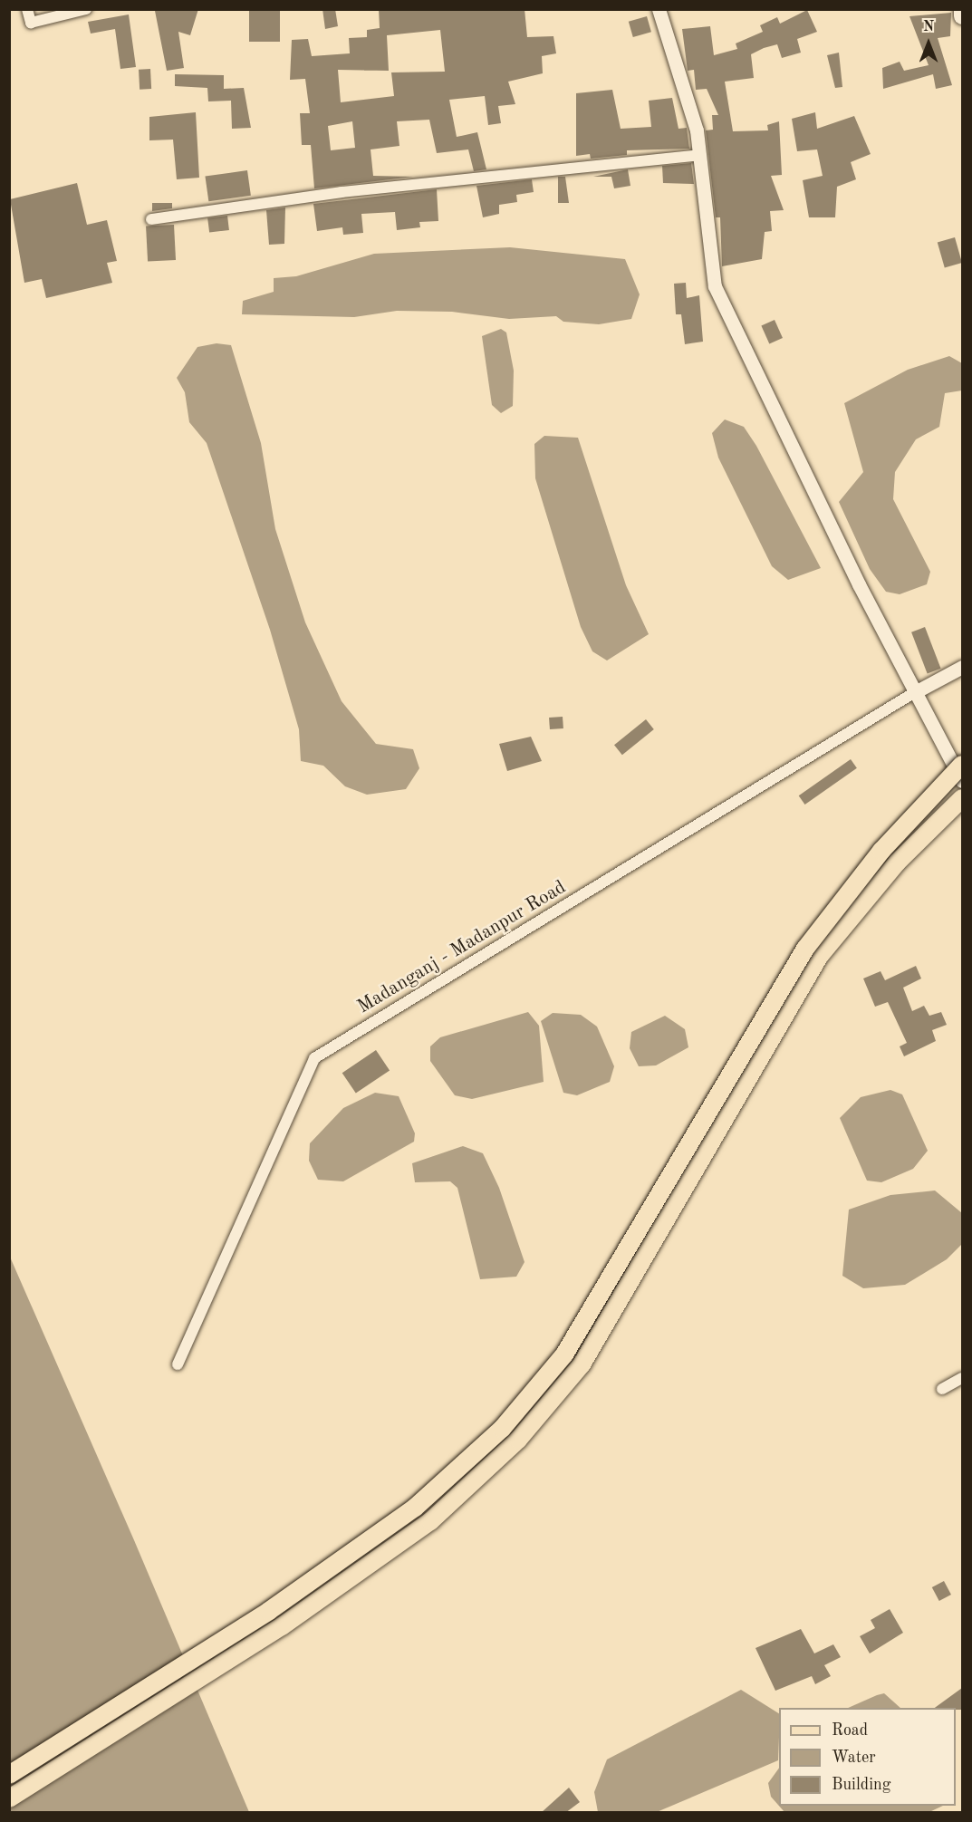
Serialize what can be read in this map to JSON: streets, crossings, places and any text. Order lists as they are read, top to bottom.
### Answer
{
  "streets": {
    "street": ["Madanganj - Madanpur Road"]
  },
  "legend": ["Road", "Water", "Building"],
  "north": "top"
}
